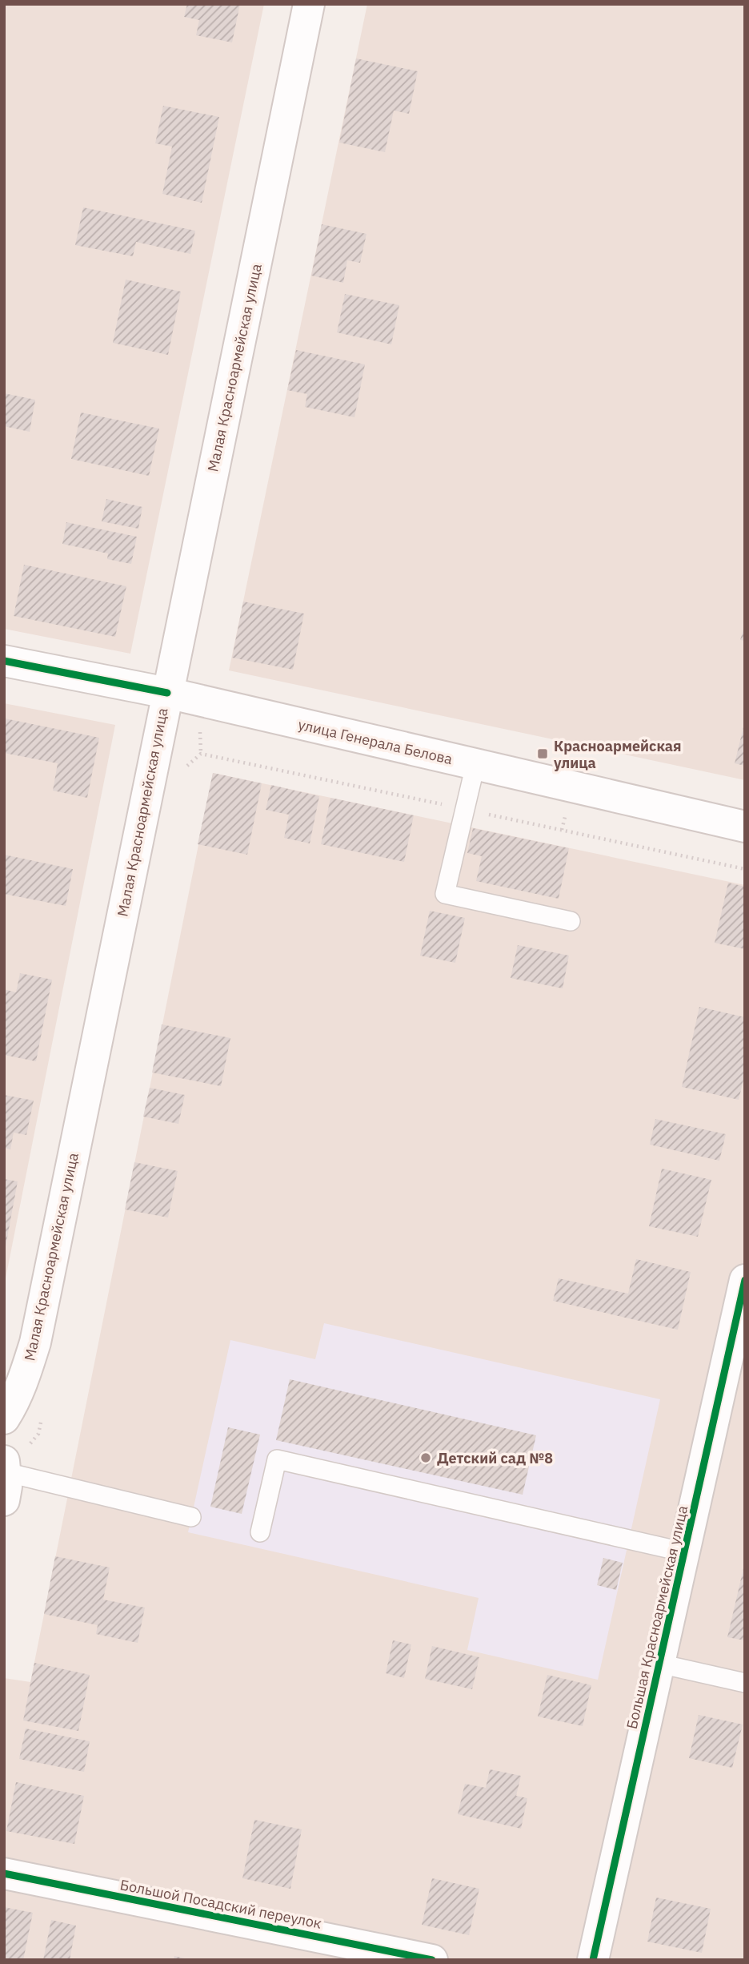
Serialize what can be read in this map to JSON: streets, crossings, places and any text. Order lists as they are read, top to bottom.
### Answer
{
  "streets": {
    "main road": [
      "Малая Красноармейская улица",
      "улица Генерала Белова",
      "Большая Красноармейская улица",
      "Большой Посадский переулок"
    ]
  },
  "crossings": [
    ["Малая Красноармейская улица", "улица Генерала Белова"]
  ],
  "places": {
    "transit": ["Красноармейская улица"],
    "other": ["Детский сад №8"]
  }
}
